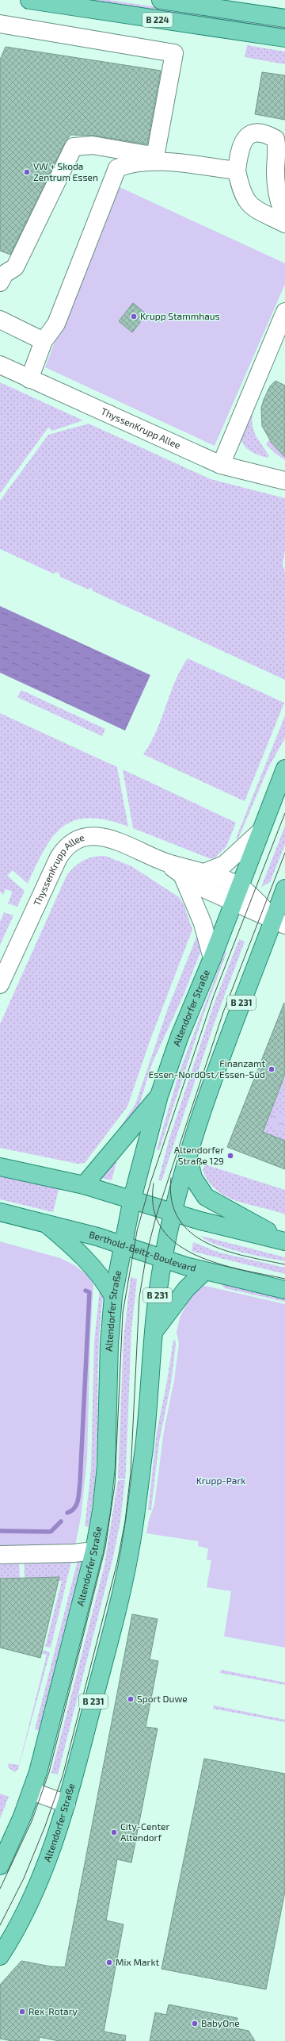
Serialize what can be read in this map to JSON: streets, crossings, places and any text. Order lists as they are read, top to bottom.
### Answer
{
  "streets": {
    "main road": [
      "B 224",
      "B 231",
      "Altendorfer Straße",
      "Berthold-Beitz-Boulevard"
    ],
    "street": ["ThyssenKrupp Allee"]
  },
  "crossings": [
    ["ThyssenKrupp Allee", "Altendorfer Straße"],
    ["Altendorfer Straße", "Berthold-Beitz-Boulevard"]
  ],
  "parks": ["Krupp-Park"],
  "places": [
    "VW + Skoda Zentrum Essen",
    "Krupp Stammhaus",
    "Finanzamt Essen-NordOst/Essen-Süd",
    "Altendorfer Straße 129",
    "Sport Duwe",
    "City-Center Altendorf",
    "Mix Markt",
    "Rex-Rotary",
    "BabyOne"
  ]
}
